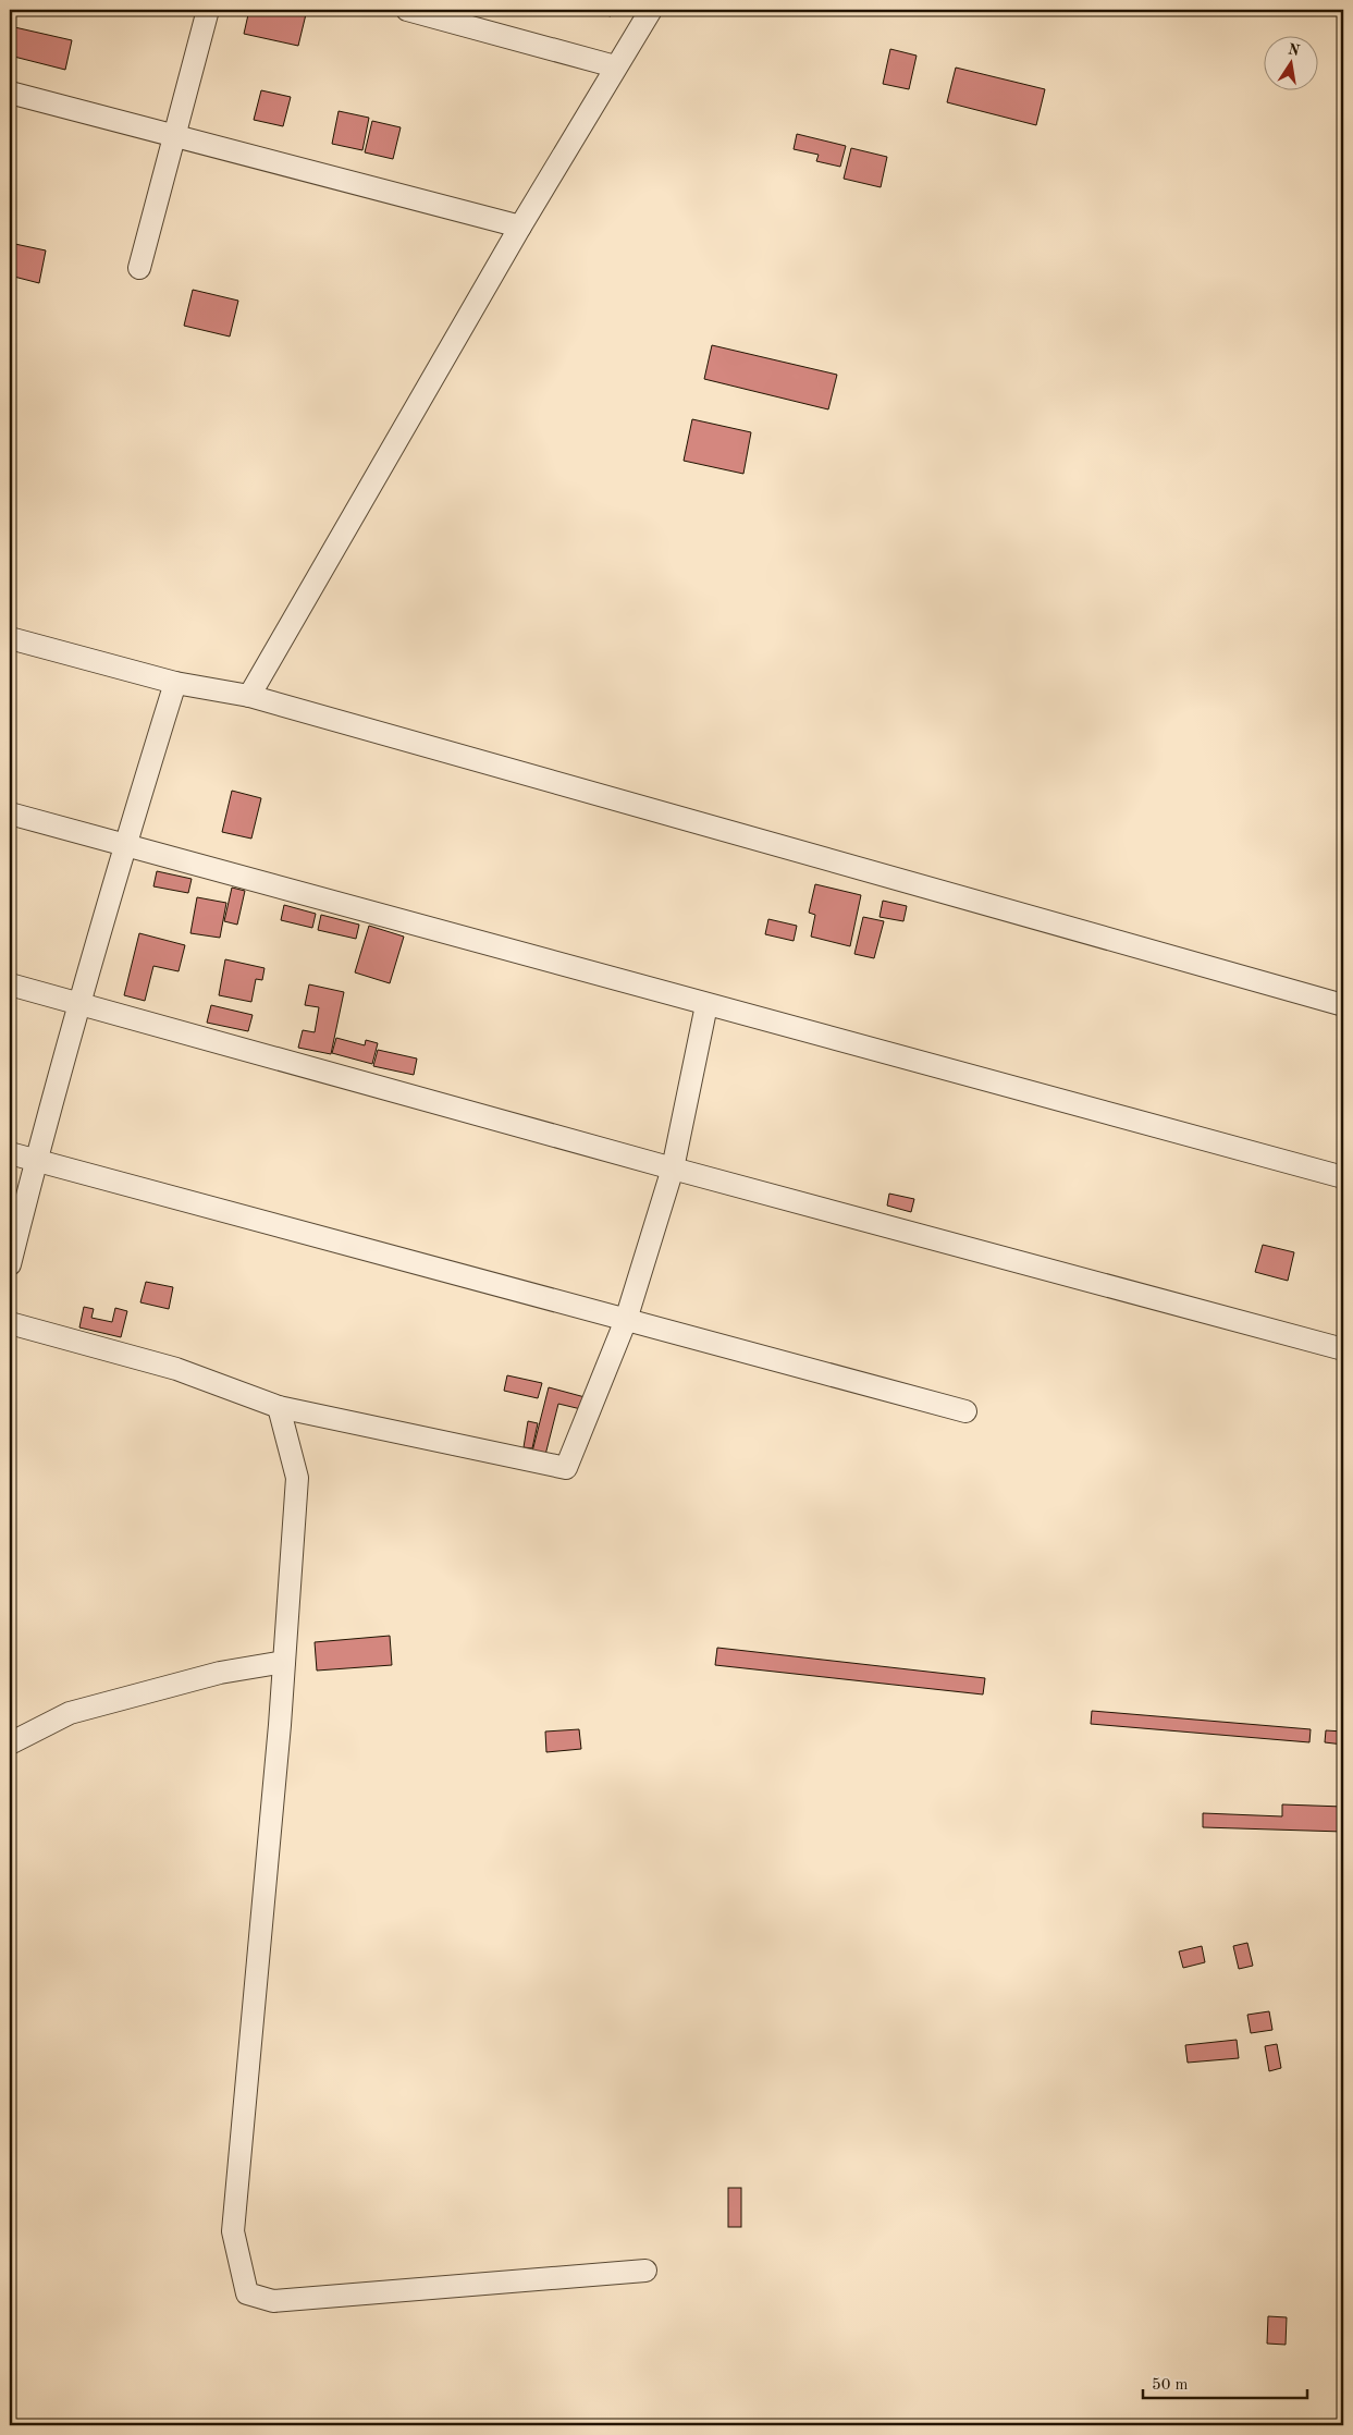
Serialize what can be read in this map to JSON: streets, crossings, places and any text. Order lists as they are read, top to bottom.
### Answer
{
  "scale_bar": "50 m",
  "north": "top"
}
